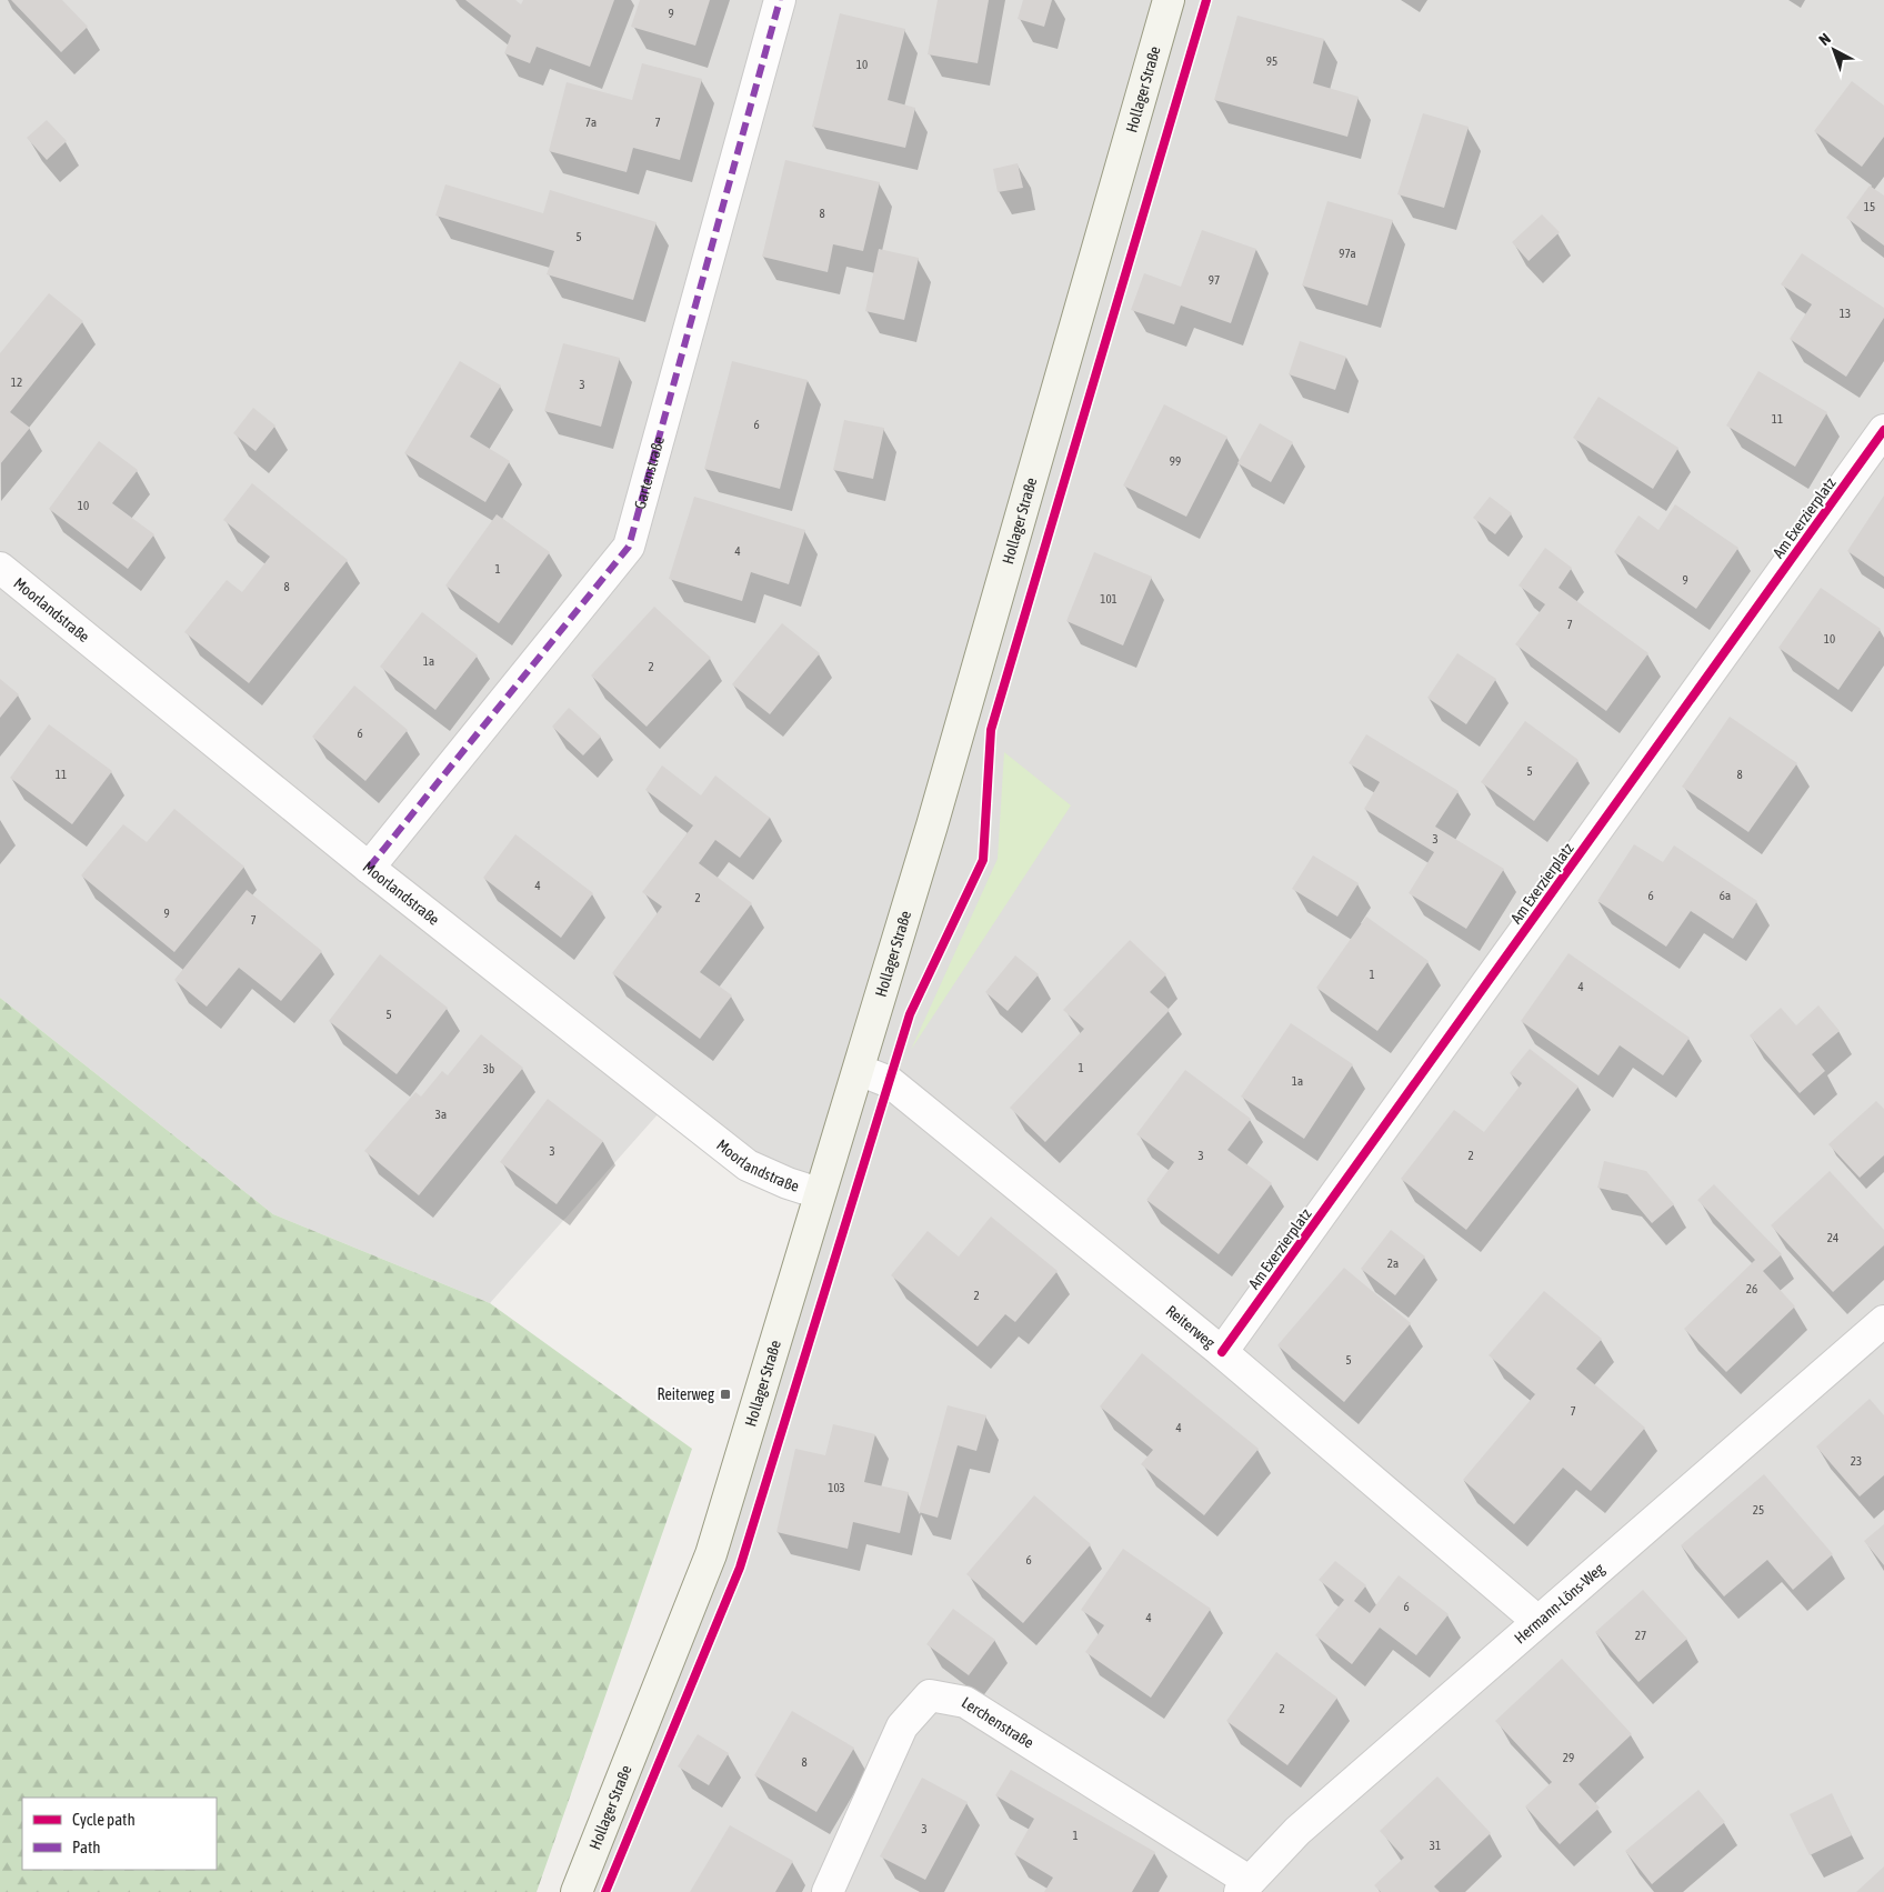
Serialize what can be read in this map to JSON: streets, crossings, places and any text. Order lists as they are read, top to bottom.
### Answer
{
  "streets": {
    "main road": ["Hollager Straße"],
    "street": [
      "Gartenstraße",
      "Am Exerzierplatz",
      "Moorlandstraße",
      "Reiterweg",
      "Hermann-Löns-Weg",
      "Lerchenstraße"
    ]
  },
  "crossings": [
    ["Hollager Straße", "Moorlandstraße"],
    ["Hollager Straße", "Reiterweg"],
    ["Gartenstraße", "Moorlandstraße"],
    ["Am Exerzierplatz", "Reiterweg"],
    ["Reiterweg", "Hermann-Löns-Weg"],
    ["Hermann-Löns-Weg", "Lerchenstraße"]
  ],
  "places": {
    "transit": ["Reiterweg"]
  },
  "house_numbers": [
    "9",
    "95",
    "10",
    "7a",
    "7",
    "15",
    "8",
    "5",
    "97a",
    "97",
    "13",
    "12",
    "3",
    "11",
    "6",
    "99",
    "10",
    "4",
    "1",
    "9",
    "8",
    "101",
    "7",
    "10",
    "1a",
    "2",
    "6",
    "5",
    "11",
    "8",
    "3",
    "4",
    "6",
    "6a",
    "2",
    "9",
    "7",
    "1",
    "4",
    "5",
    "1",
    "3b",
    "1a",
    "3a",
    "3",
    "3",
    "2",
    "24",
    "2a",
    "26",
    "2",
    "5",
    "7",
    "4",
    "23",
    "103",
    "25",
    "6",
    "6",
    "4",
    "27",
    "2",
    "29",
    "8",
    "3",
    "1",
    "31"
  ],
  "legend": ["Cycle path", "Path"],
  "north": "top left"
}
